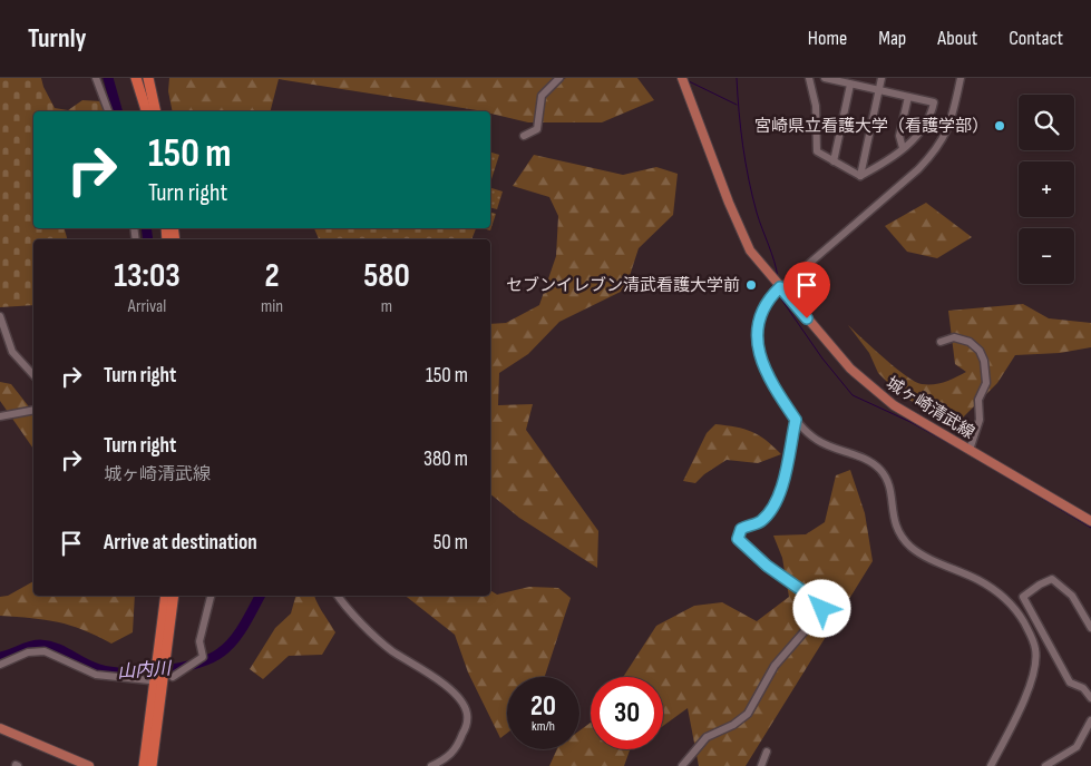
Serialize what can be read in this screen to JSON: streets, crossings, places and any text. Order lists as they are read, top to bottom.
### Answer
{
  "streets": {
    "main road": ["城ヶ崎清武線"]
  },
  "water": ["山内川"],
  "places": ["宮崎県立看護大学（看護学部）", "セブンイレブン清武看護大学前"],
  "page": {
    "header": "Turnly",
    "nav": [
      "Home",
      "Map",
      "About",
      "Contact"
    ],
    "map_buttons": ["+", "−"],
    "turn": ["150 m", "Turn right"],
    "eta": [
      "13:03",
      "Arrival",
      "2",
      "min",
      "580",
      "m"
    ],
    "list": [
      {
        "name": "Turn right",
        "value": "150 m"
      },
      {
        "name": "Turn right",
        "note": "城ヶ崎清武線",
        "value": "380 m"
      },
      {
        "name": "Arrive at destination",
        "value": "50 m"
      }
    ],
    "speed": "20 km/h",
    "limit": "30"
  }
}
